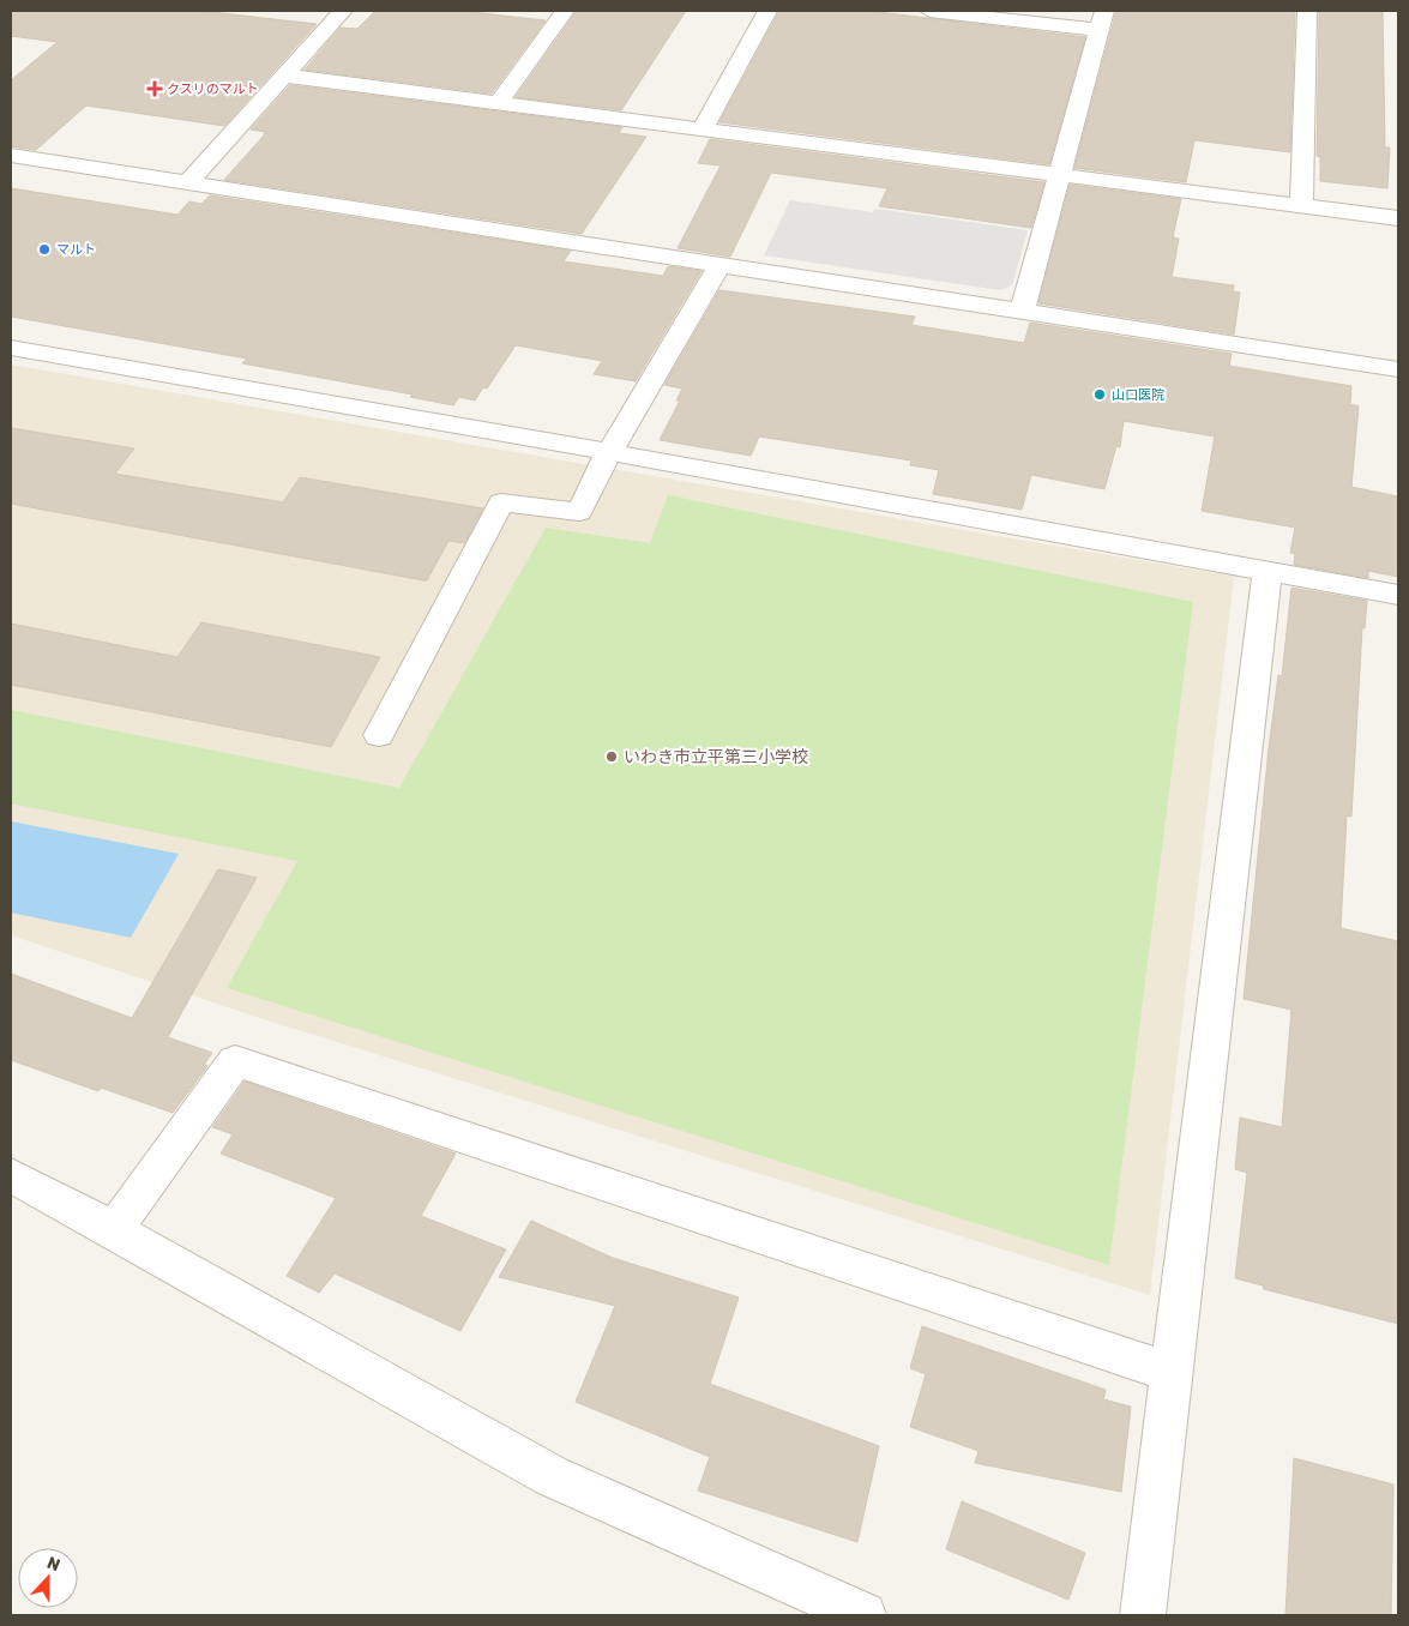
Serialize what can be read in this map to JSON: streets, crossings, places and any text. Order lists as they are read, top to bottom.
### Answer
{
  "places": {
    "health": ["クスリのマルト"],
    "other": ["マルト", "山口医院", "いわき市立平第三小学校"]
  },
  "north": "top"
}
